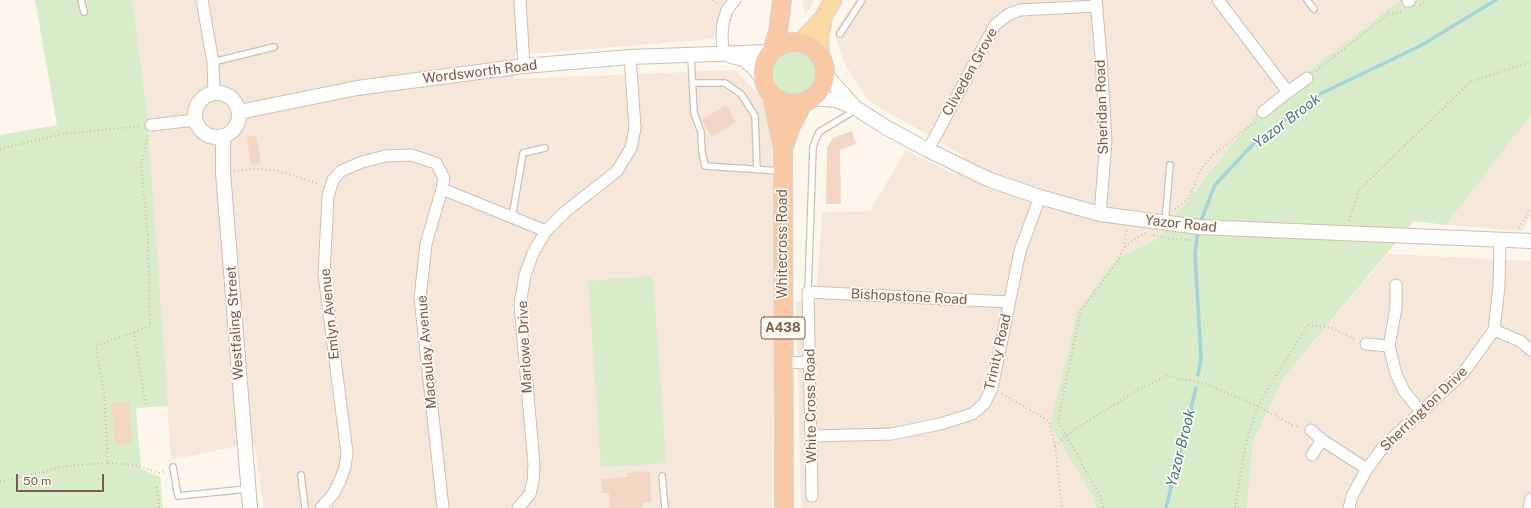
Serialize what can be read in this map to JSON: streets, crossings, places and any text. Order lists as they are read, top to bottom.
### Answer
{
  "streets": {
    "highway": ["Whitecross Road", "A438"],
    "street": [
      "Wordsworth Road",
      "Cliveden Grove",
      "Sheridan Road",
      "Yazor Road",
      "Bishopstone Road",
      "Emlyn Avenue",
      "Westfaling Street",
      "Marlowe Drive",
      "Macaulay Avenue",
      "Trinity Road",
      "White Cross Road",
      "Sherrington Drive"
    ]
  },
  "crossings": [
    ["Wordsworth Road", "Yazor Road"],
    ["Wordsworth Road", "Whitecross Road"],
    ["Wordsworth Road", "Westfaling Street"],
    ["Wordsworth Road", "A438"],
    ["Wordsworth Road", "Marlowe Drive"],
    ["Cliveden Grove", "Sheridan Road"],
    ["Cliveden Grove", "Yazor Road"],
    ["Sheridan Road", "Yazor Road"],
    ["Yazor Road", "Whitecross Road"],
    ["Yazor Road", "A438"],
    ["Yazor Road", "Trinity Road"],
    ["Yazor Road", "Sherrington Drive"],
    ["Whitecross Road", "A438"],
    ["Bishopstone Road", "Trinity Road"],
    ["Bishopstone Road", "White Cross Road"],
    ["Emlyn Avenue", "Macaulay Avenue"],
    ["Trinity Road", "White Cross Road"]
  ],
  "water": ["Yazor Brook"],
  "scale_bar": "50 m"
}
